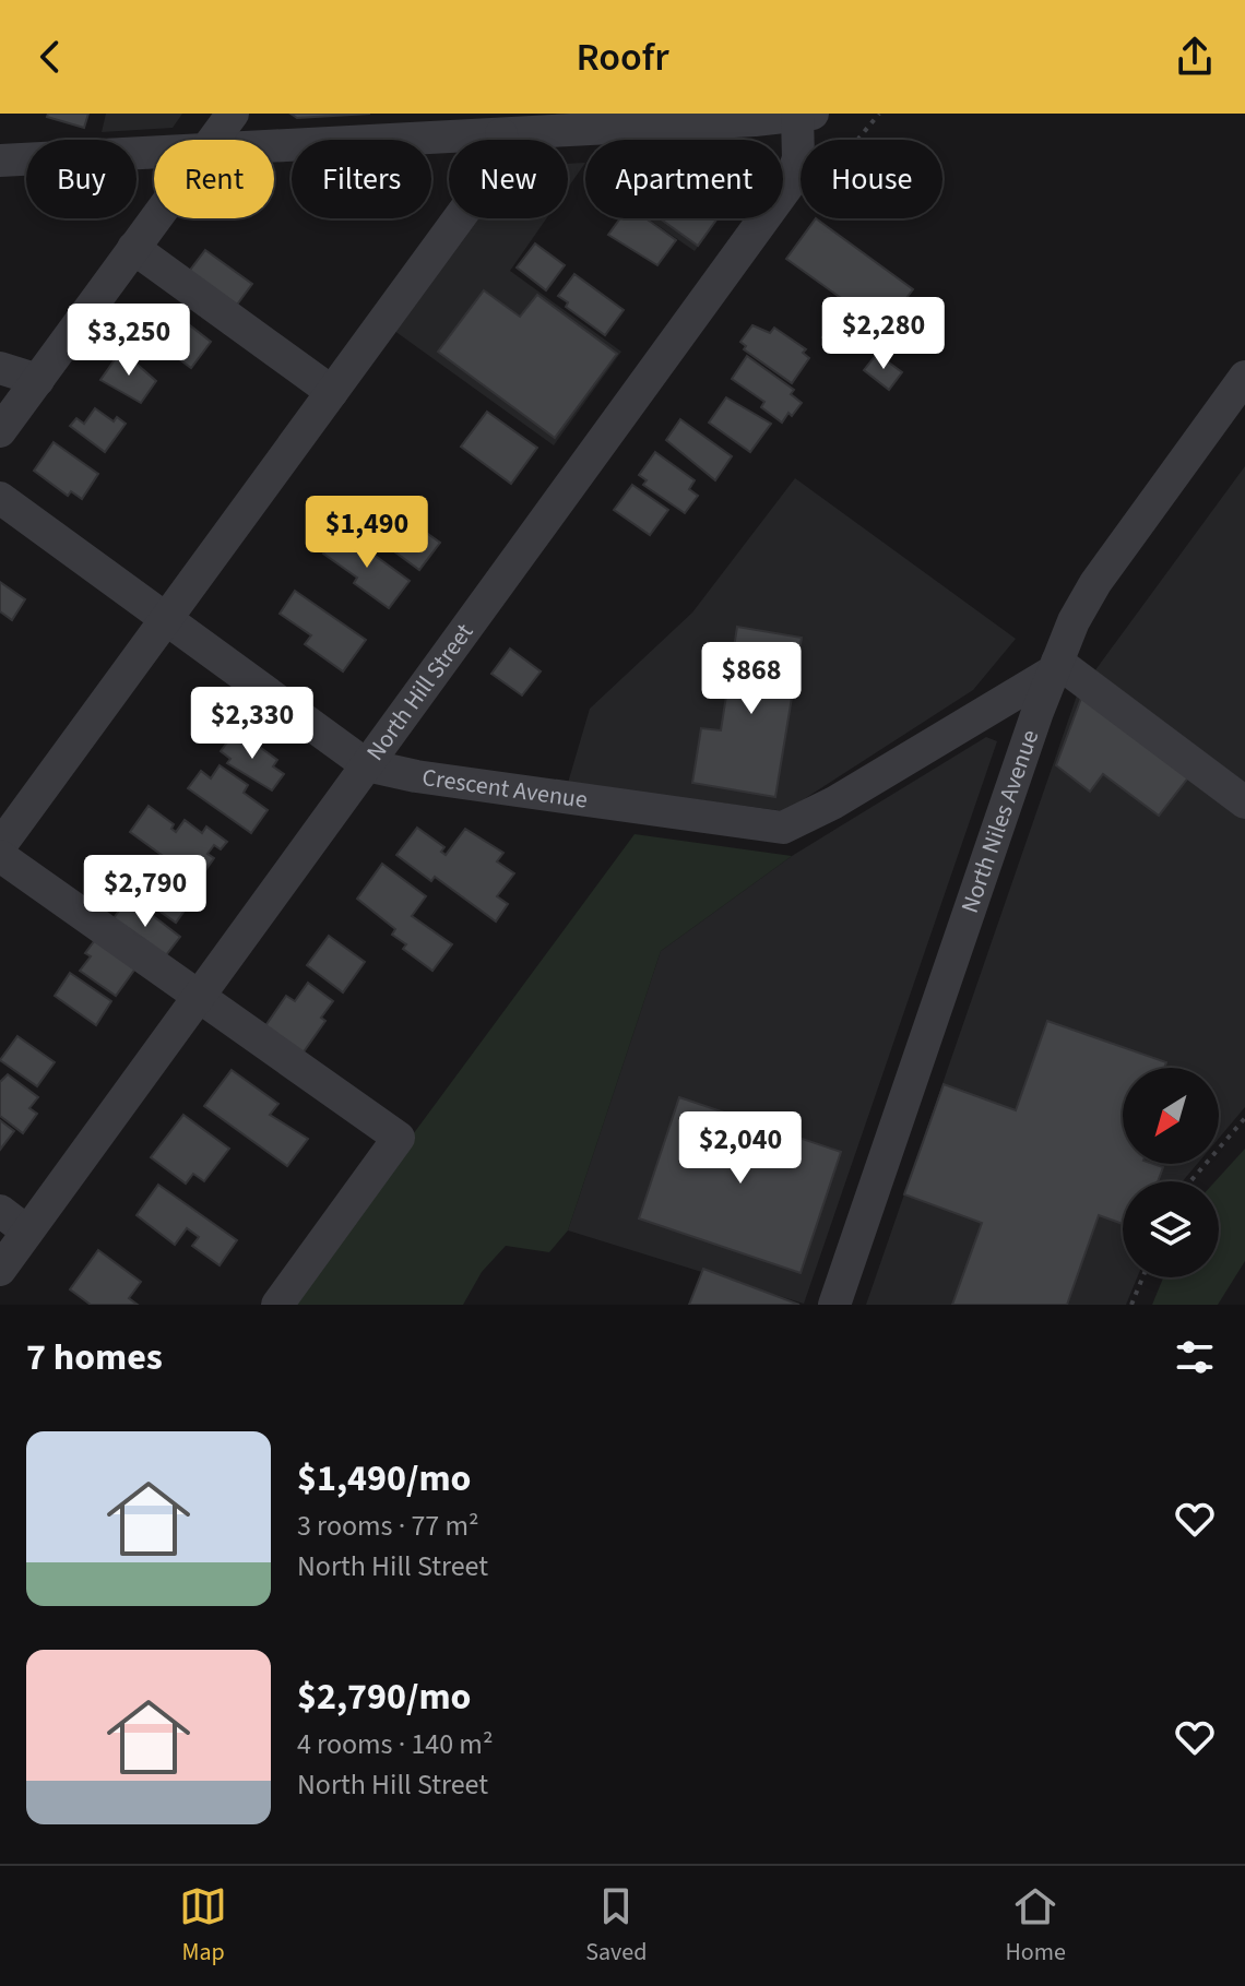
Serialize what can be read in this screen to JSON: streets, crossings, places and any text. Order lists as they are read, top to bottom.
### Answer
{
  "streets": {
    "street": ["North Hill Street", "Crescent Avenue", "North Niles Avenue"]
  },
  "crossings": [
    ["North Hill Street", "Crescent Avenue"],
    ["Crescent Avenue", "North Niles Avenue"]
  ],
  "north": "bottom left",
  "page": {
    "header": "Roofr",
    "chip": [
      "Buy",
      "Rent",
      "Filters",
      "New",
      "Apartment",
      "House"
    ],
    "price": [
      "$2,280",
      "$3,250",
      "$1,490",
      "$868",
      "$2,330",
      "$2,790",
      "$2,040"
    ],
    "heading": "7 homes",
    "list": [
      {
        "name": "$1,490/mo",
        "note": "3 rooms · 77 m² · North Hill Street"
      },
      {
        "name": "$2,790/mo",
        "note": "4 rooms · 140 m² · North Hill Street"
      }
    ],
    "tabs": ["Map", "Saved", "Home"]
  }
}
